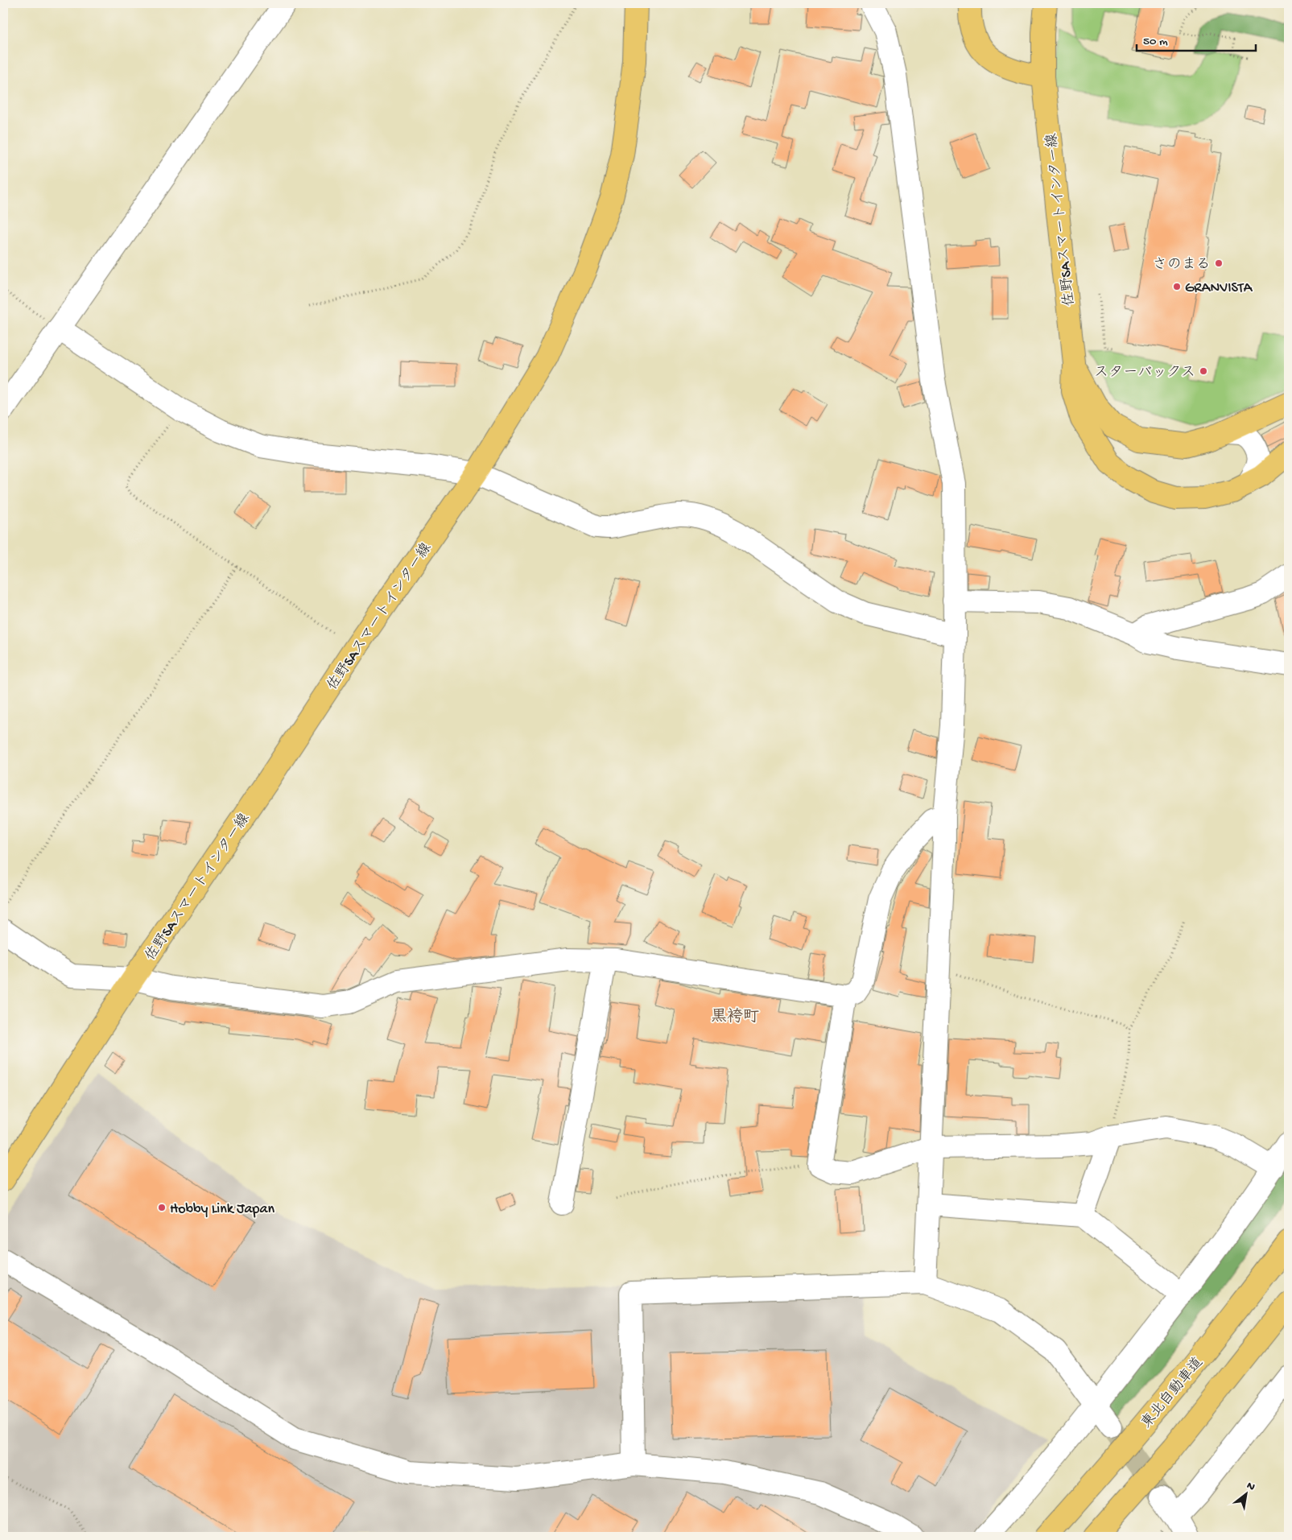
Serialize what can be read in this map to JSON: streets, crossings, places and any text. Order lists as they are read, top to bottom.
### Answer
{
  "streets": {
    "main road": ["佐野SAスマートインター線", "東北自動車道"]
  },
  "districts": ["黒袴町"],
  "places": [
    "さのまる",
    "GRANVISTA",
    "スターバックス",
    "Hobby Link Japan"
  ],
  "scale_bar": "50 m",
  "north": "top right"
}
